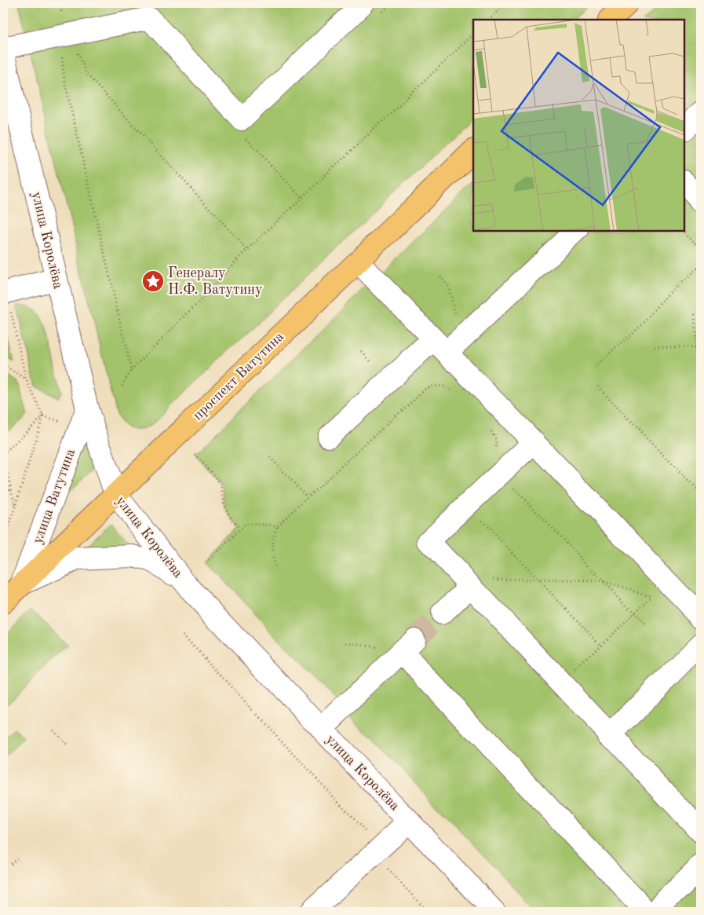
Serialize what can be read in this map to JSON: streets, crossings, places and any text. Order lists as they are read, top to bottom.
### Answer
{
  "streets": {
    "main road": ["проспект Ватутина"],
    "street": ["улица Королёва", "улица Ватутина"]
  },
  "crossings": [
    ["улица Королёва", "проспект Ватутина"],
    ["улица Королёва", "улица Ватутина"],
    ["проспект Ватутина", "улица Ватутина"]
  ],
  "places": {
    "place": ["Генералу Н.Ф. Ватутину"]
  }
}
